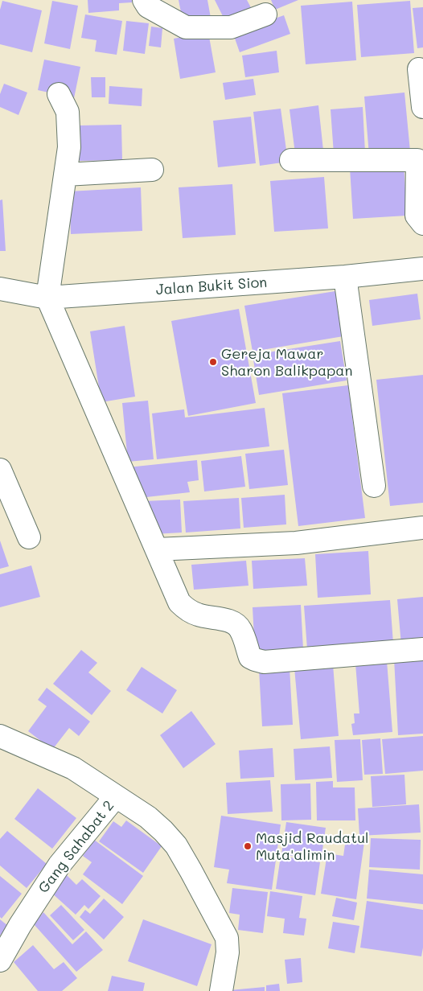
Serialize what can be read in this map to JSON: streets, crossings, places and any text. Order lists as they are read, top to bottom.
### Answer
{
  "streets": {
    "street": ["Jalan Bukit Sion", "Gang Sahabat 2"]
  },
  "places": ["Gereja Mawar Sharon Balikpapan", "Masjid Raudatul Muta'alimin"]
}
